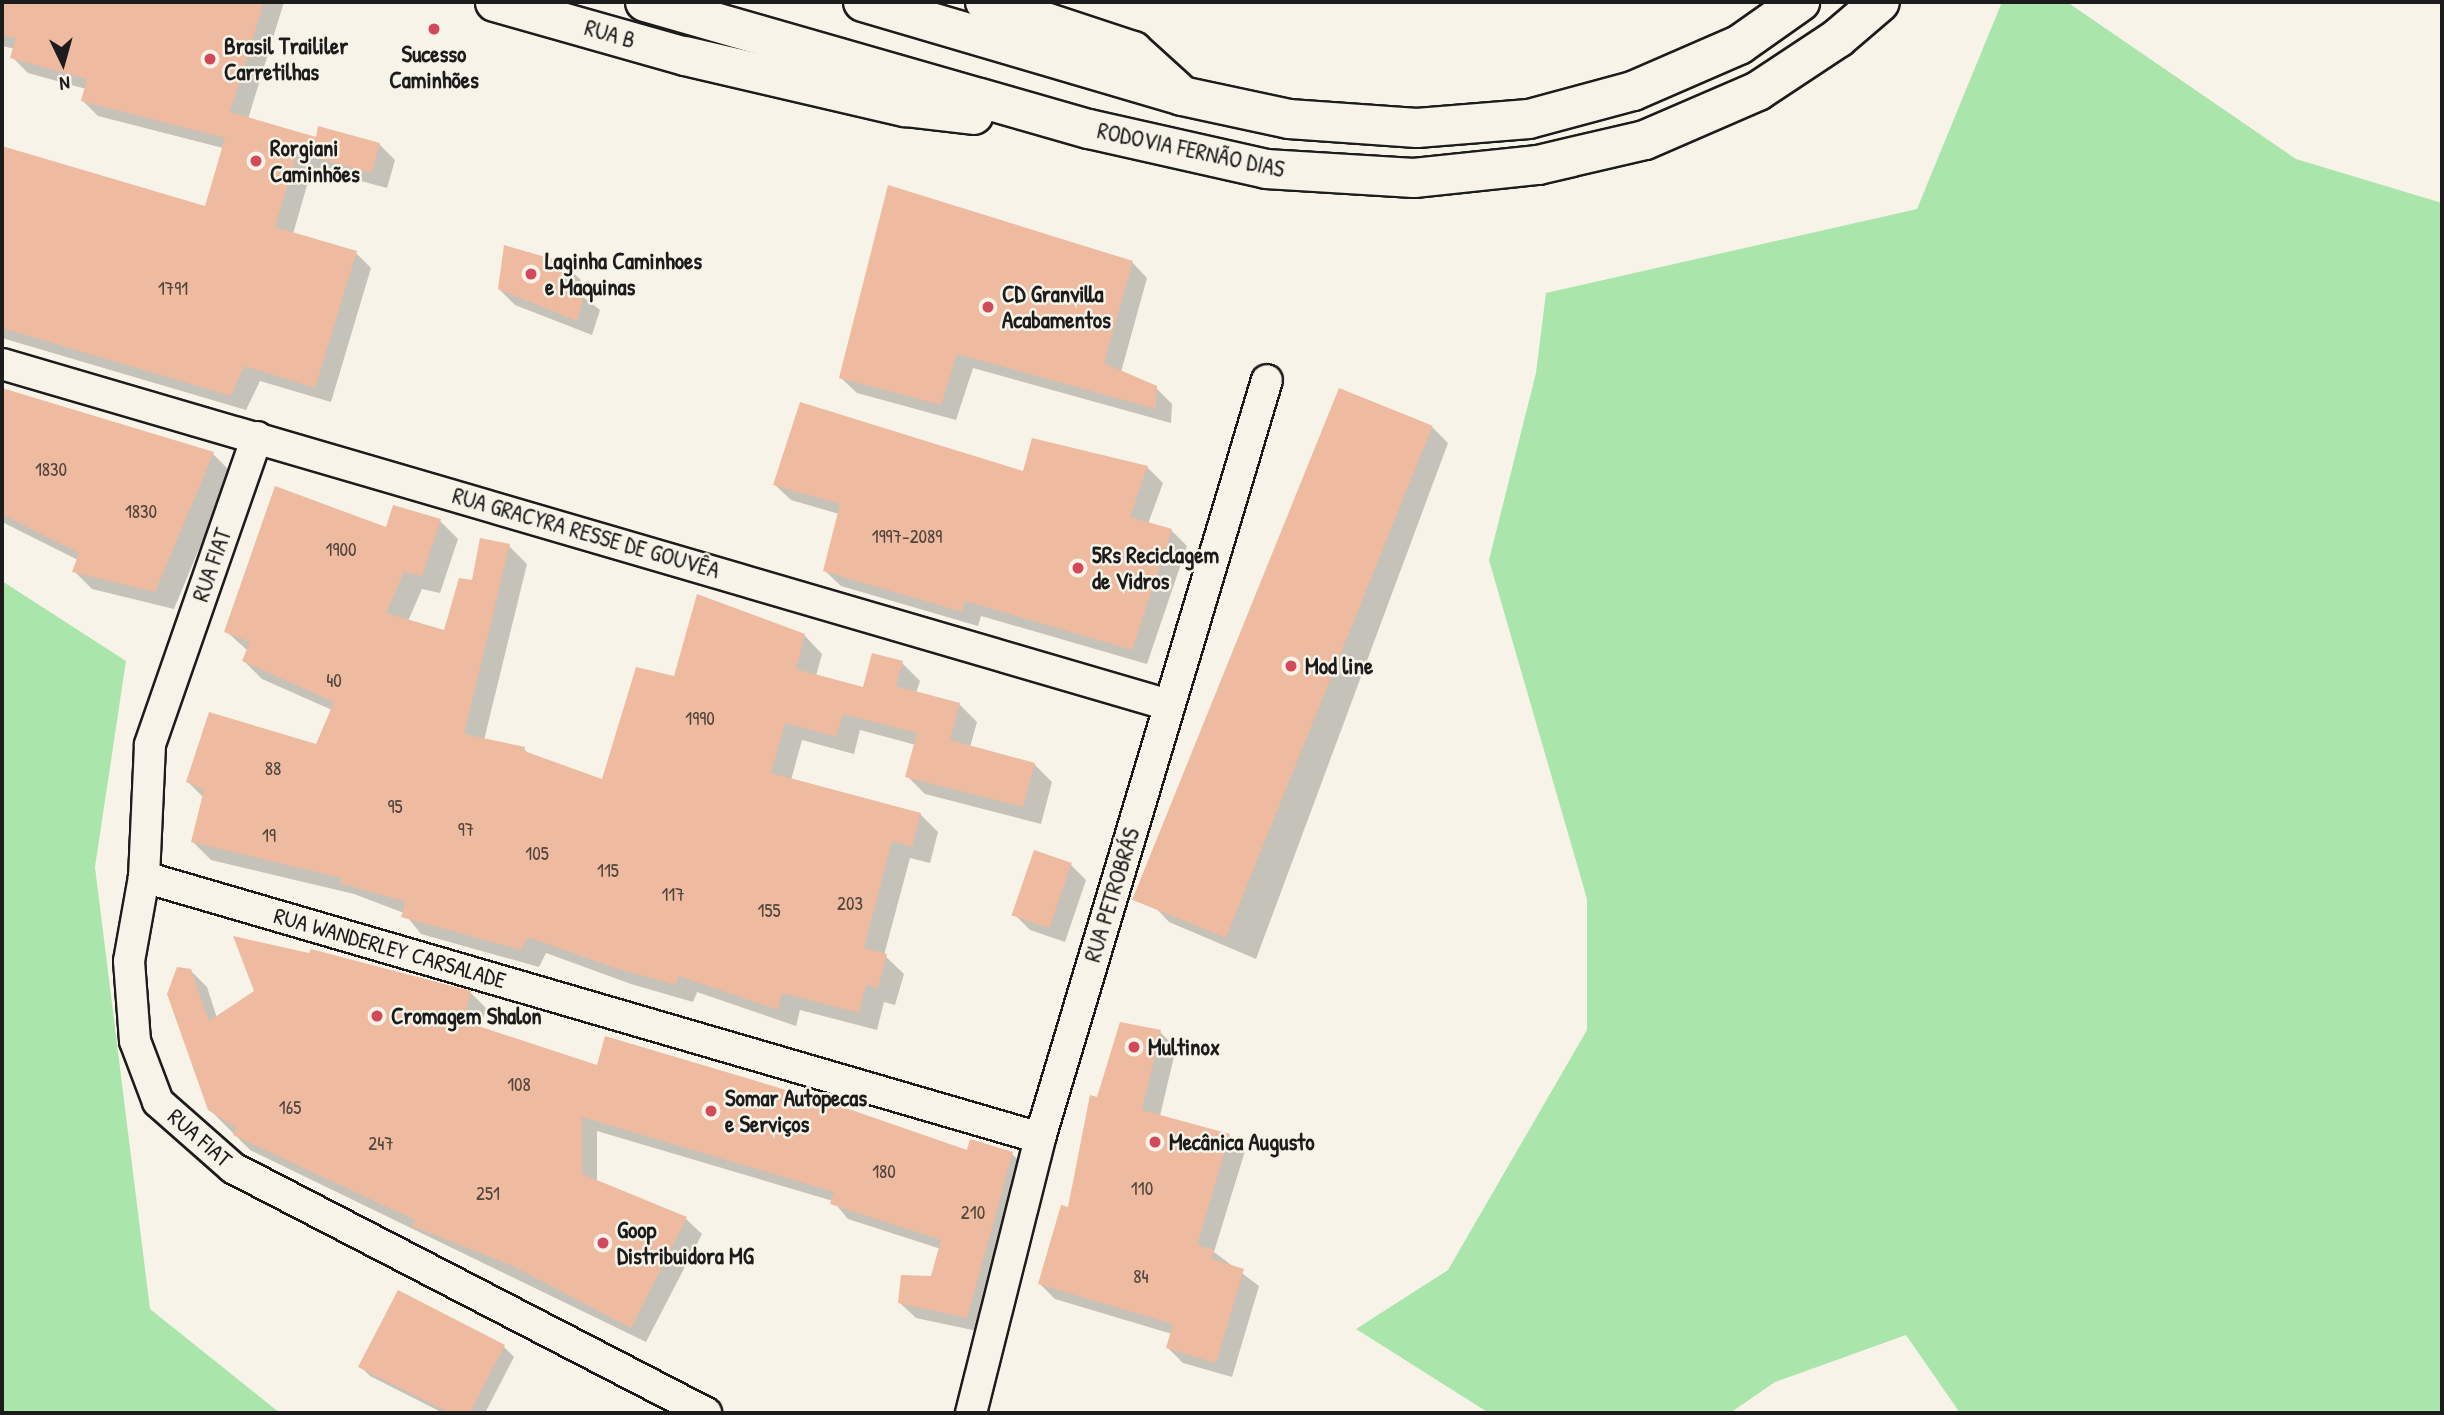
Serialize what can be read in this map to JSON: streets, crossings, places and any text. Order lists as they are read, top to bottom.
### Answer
{
  "streets": {
    "highway": ["RODOVIA FERNÃO DIAS"],
    "street": [
      "RUA B",
      "RUA GRACYRA RESSE DE GOUVÊA",
      "RUA FIAT",
      "RUA PETROBRÁS",
      "RUA WANDERLEY CARSALADE"
    ]
  },
  "crossings": [
    ["RUA GRACYRA RESSE DE GOUVÊA", "RUA FIAT"],
    ["RUA GRACYRA RESSE DE GOUVÊA", "RUA PETROBRÁS"],
    ["RUA FIAT", "RUA WANDERLEY CARSALADE"],
    ["RUA PETROBRÁS", "RUA WANDERLEY CARSALADE"]
  ],
  "places": [
    "Sucesso Caminhões",
    "Brasil Traililer Carretilhas",
    "Rorgiani Caminhões",
    "Laginha Caminhoes e Maquinas",
    "CD Granvilla Acabamentos",
    "5Rs Reciclagem de Vidros",
    "Mod line",
    "Cromagem Shalon",
    "Multinox",
    "Somar Autopecas e Serviços",
    "Mecânica Augusto",
    "Goop Distribuidora MG"
  ],
  "house_numbers": [
    "1791",
    "1830",
    "1830",
    "1997-2089",
    "1900",
    "40",
    "1990",
    "88",
    "95",
    "97",
    "19",
    "105",
    "115",
    "117",
    "203",
    "155",
    "108",
    "165",
    "247",
    "180",
    "110",
    "251",
    "210",
    "84"
  ],
  "north": "bottom"
}
